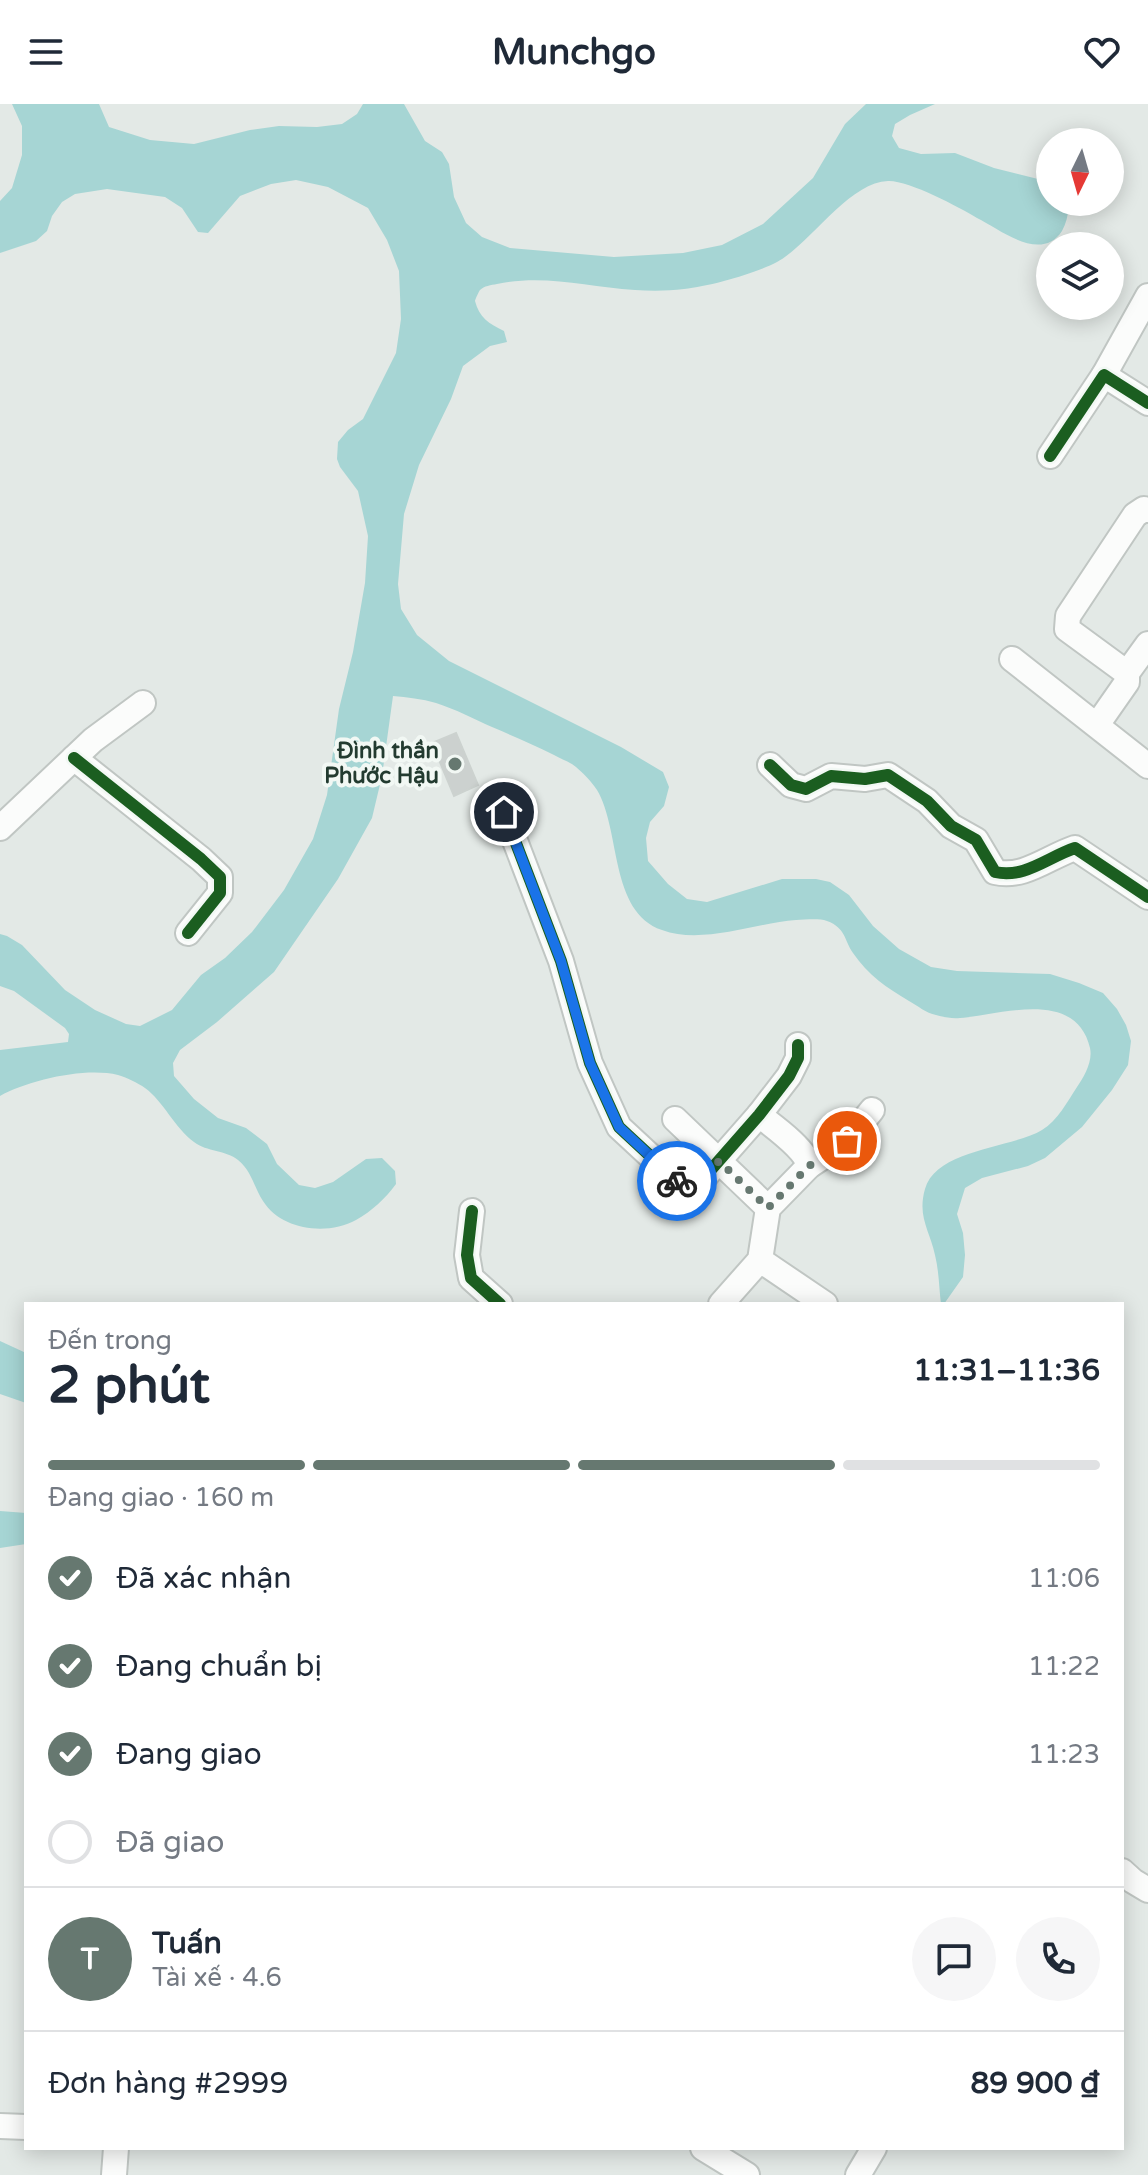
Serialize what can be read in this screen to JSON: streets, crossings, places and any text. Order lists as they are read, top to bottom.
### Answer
{
  "places": ["Đình thần Phước Hậu"],
  "north": "bottom",
  "page": {
    "header": "Munchgo",
    "heading": ["2 phút", "Đến trong", "11:31–11:36"],
    "panel": [
      "Tuấn",
      "Tài xế · 4.6",
      "Đơn hàng #2999",
      "89 900 ₫"
    ],
    "bar": "Đang giao · 160 m",
    "list": [
      ["Đã xác nhận", "11:06"],
      ["Đang chuẩn bị", "11:22"],
      ["Đang giao", "11:23"],
      "Đã giao"
    ],
    "round": "T"
  }
}
